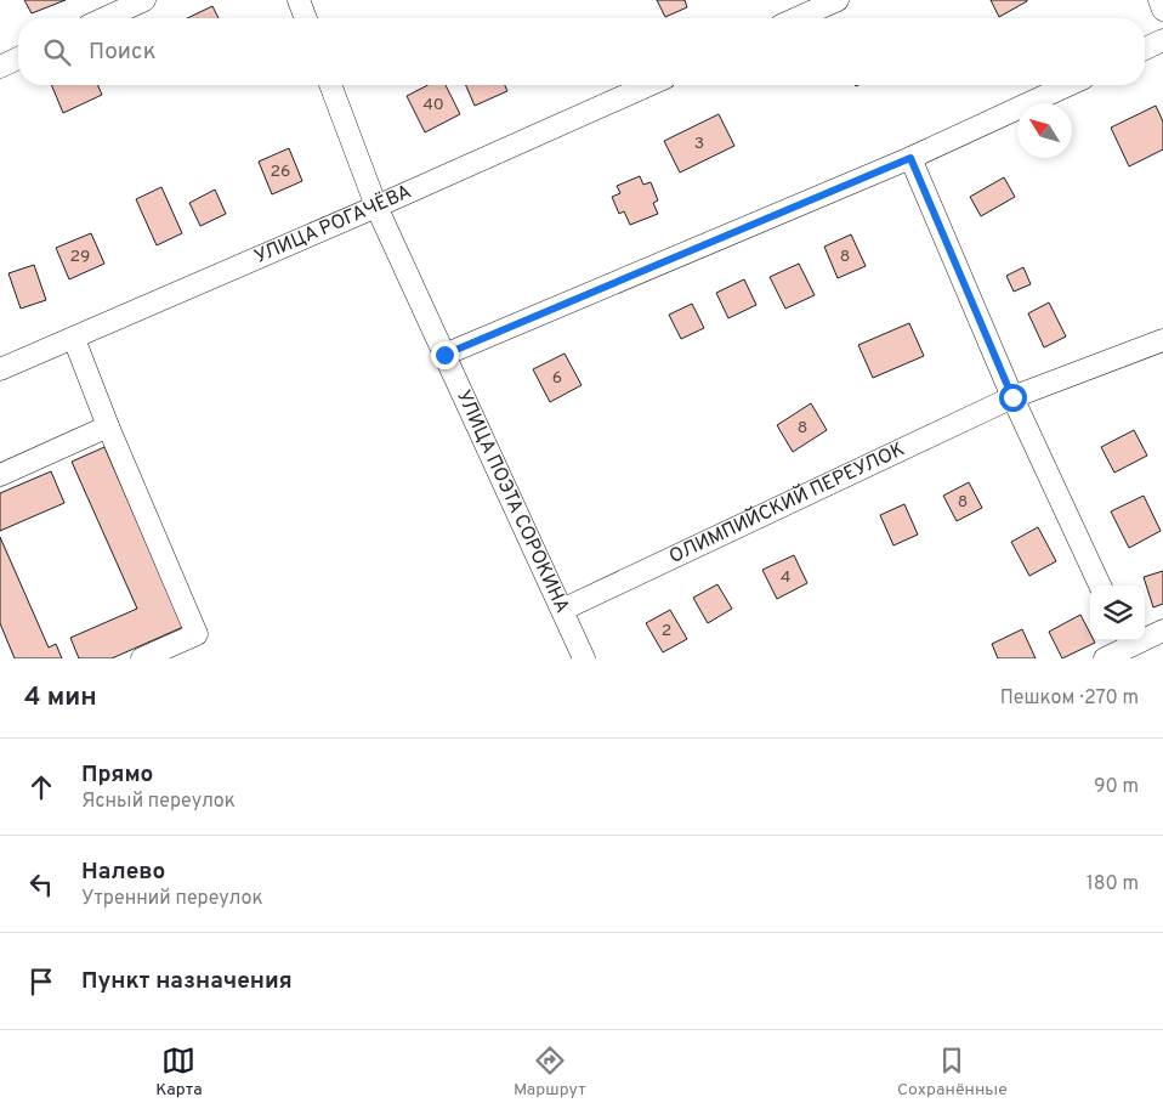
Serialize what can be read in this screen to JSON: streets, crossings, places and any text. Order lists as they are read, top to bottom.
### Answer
{
  "streets": {
    "street": ["УЛИЦА РОГАЧЁВА", "УЛИЦА ПОЭТА СОРОКИНА", "ОЛИМПИЙСКИЙ ПЕРЕУЛОК"]
  },
  "crossings": [
    ["УЛИЦА РОГАЧЁВА", "УЛИЦА ПОЭТА СОРОКИНА"],
    ["УЛИЦА ПОЭТА СОРОКИНА", "ОЛИМПИЙСКИЙ ПЕРЕУЛОК"]
  ],
  "house_numbers": [
    "40",
    "3",
    "26",
    "29",
    "8",
    "6",
    "8",
    "8",
    "4",
    "2"
  ],
  "north": "top left",
  "page": {
    "search": "Поиск",
    "heading": ["4 мин", "Пешком · 270 m"],
    "list": [
      ["Прямо", "Ясный переулок", "90 m"],
      ["Налево", "Утренний переулок", "180 m"],
      "Пункт назначения"
    ],
    "nav": ["Карта", "Маршрут", "Сохранённые"]
  }
}
